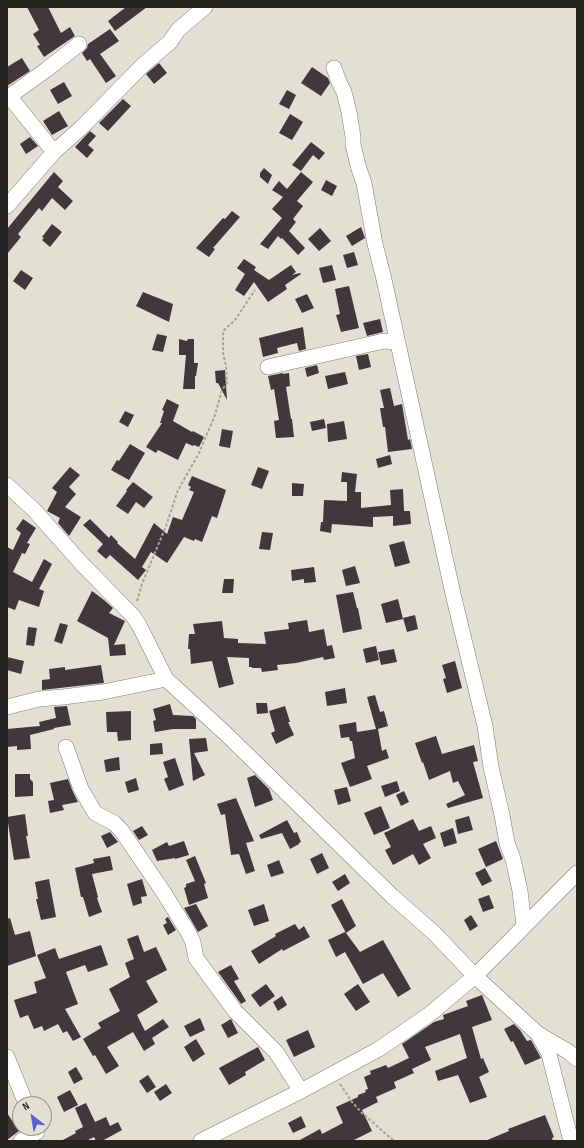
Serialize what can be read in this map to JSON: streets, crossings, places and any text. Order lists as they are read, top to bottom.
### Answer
{
  "north": "top left"
}
